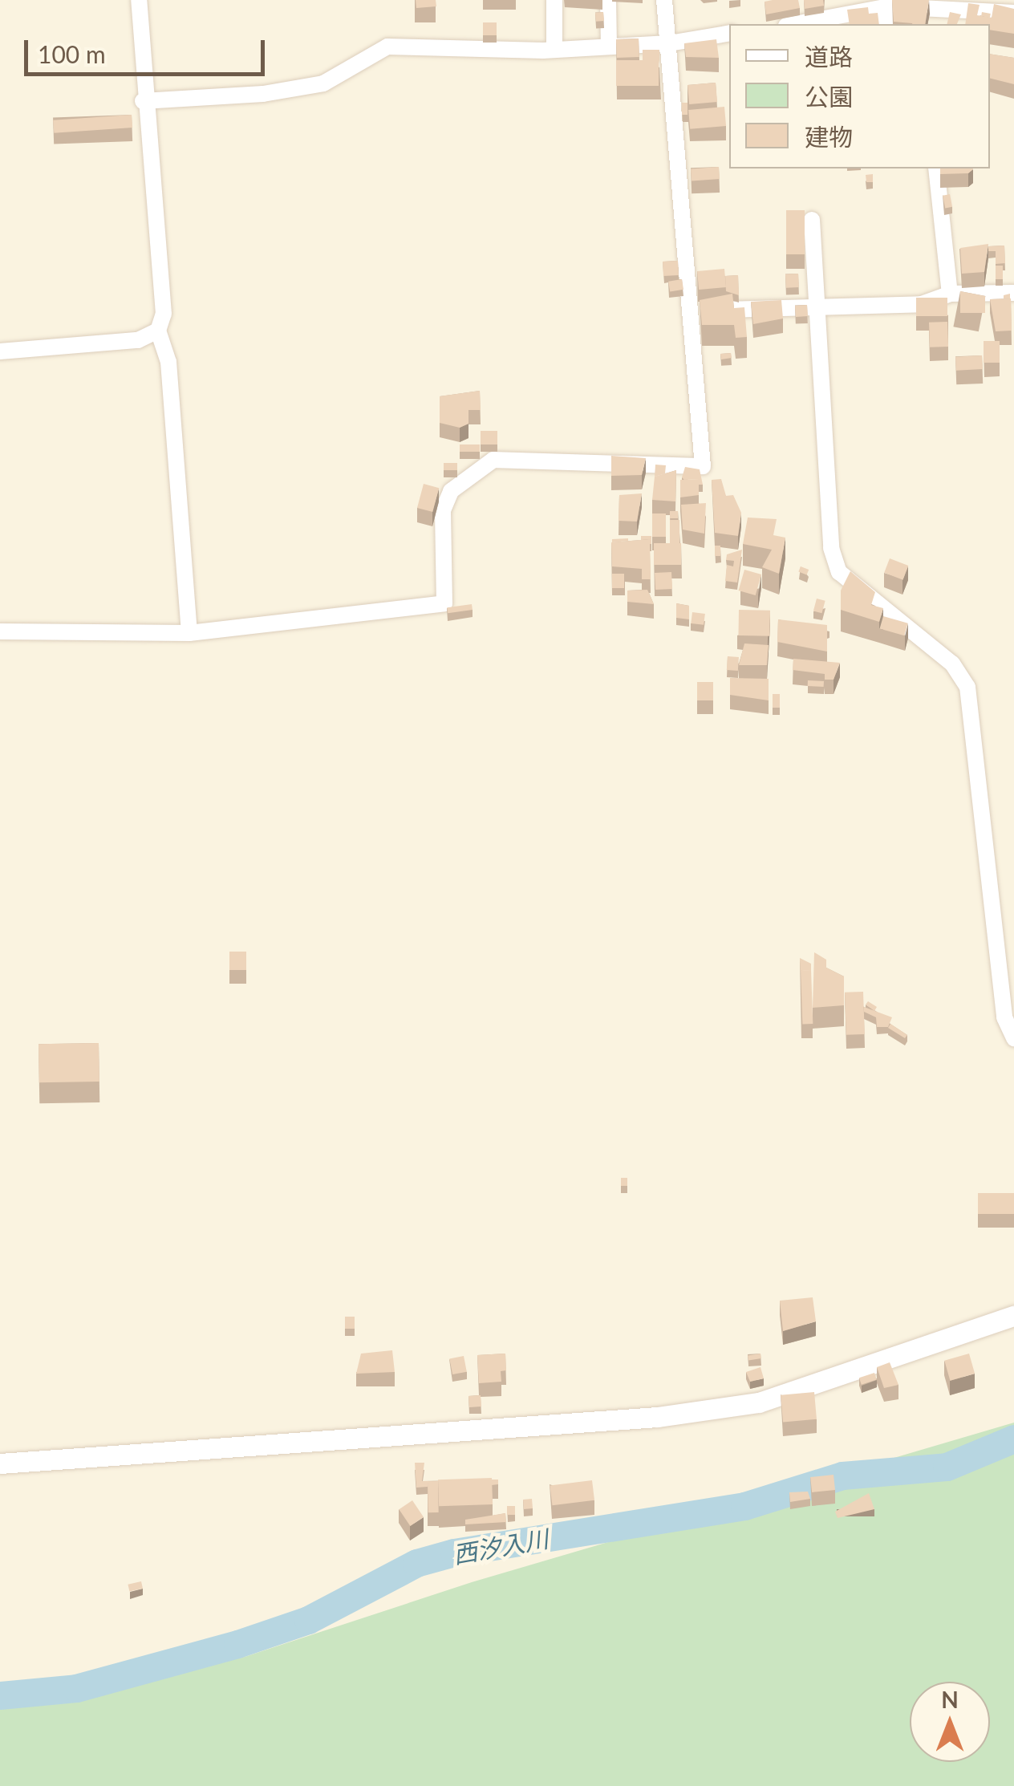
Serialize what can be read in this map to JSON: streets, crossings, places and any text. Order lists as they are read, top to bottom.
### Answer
{
  "water": ["西汐入川"],
  "legend": ["道路", "公園", "建物"],
  "scale_bar": "100 m",
  "north": "top"
}
